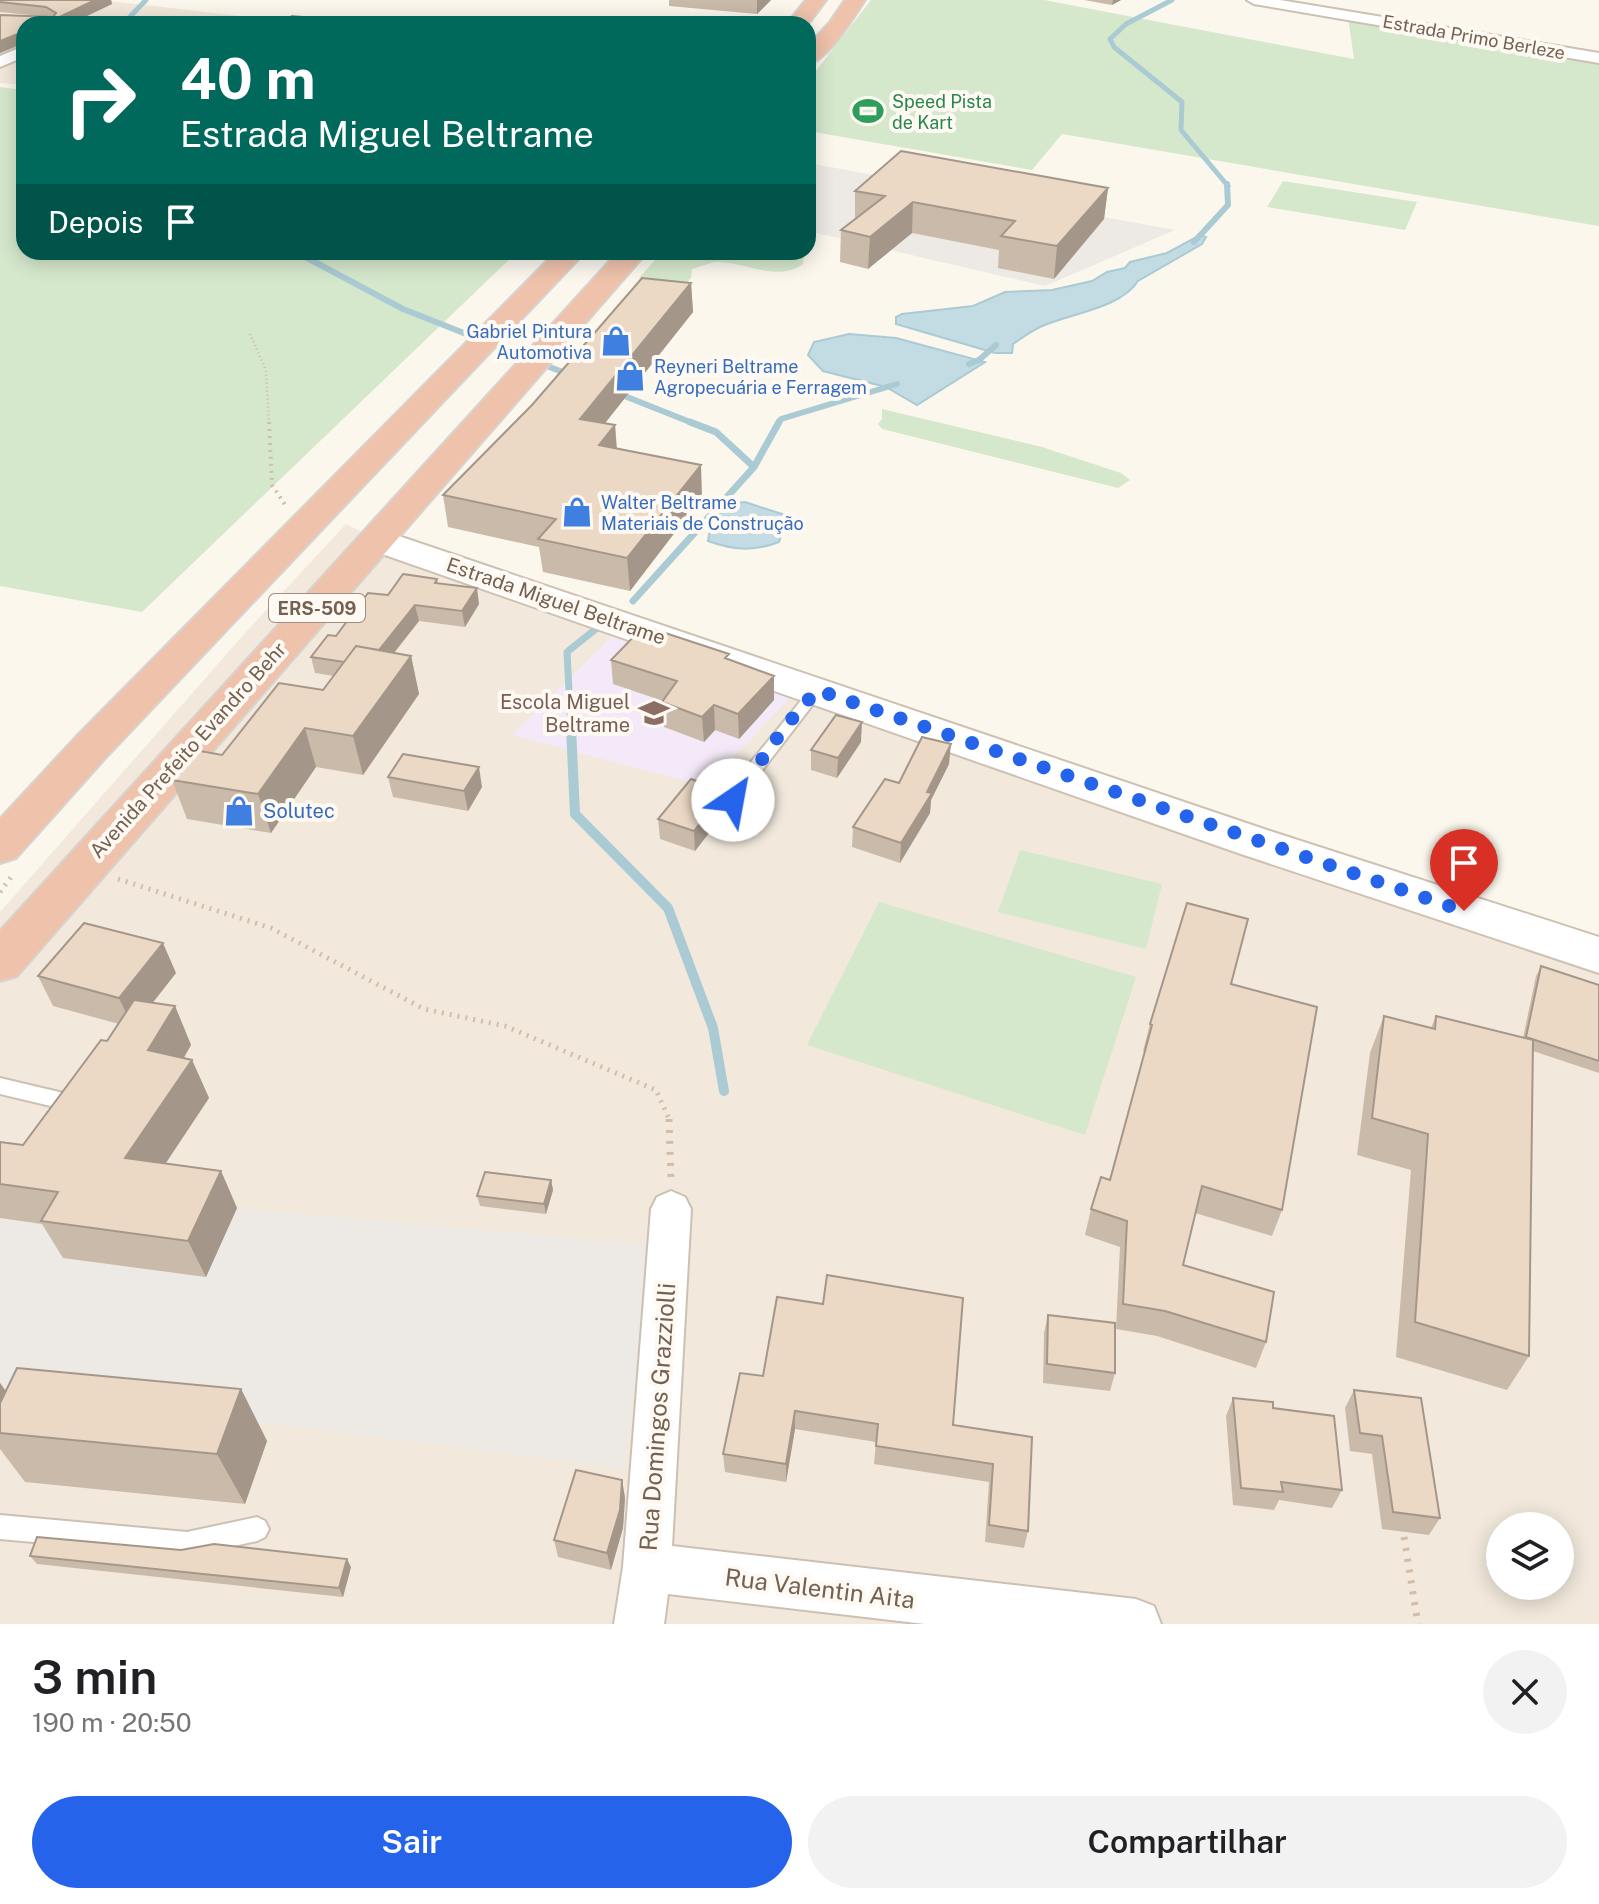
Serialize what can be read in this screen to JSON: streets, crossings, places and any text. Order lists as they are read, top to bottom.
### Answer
{
  "streets": {
    "highway": ["ERS-509", "Avenida Prefeito Evandro Behr"],
    "street": [
      "Estrada Primo Berleze",
      "Estrada Miguel Beltrame",
      "Rua Domingos Grazziolli",
      "Rua Valentin Aita"
    ]
  },
  "crossings": [
    ["Estrada Miguel Beltrame", "Avenida Prefeito Evandro Behr"],
    ["Rua Domingos Grazziolli", "Rua Valentin Aita"]
  ],
  "places": {
    "sports": ["Speed Pista de Kart"],
    "shop": [
      "Gabriel Pintura Automotiva",
      "Reyneri Beltrame Agropecuária e Ferragem",
      "Walter Beltrame Materiais de Construção",
      "Solutec"
    ],
    "school or university": ["Escola Miguel Beltrame"]
  },
  "page": {
    "turn": ["40 m", "Estrada Miguel Beltrame"],
    "then": "Depois",
    "heading": ["3 min", "190 m · 20:50"],
    "buttons": ["Sair", "Compartilhar"]
  }
}
